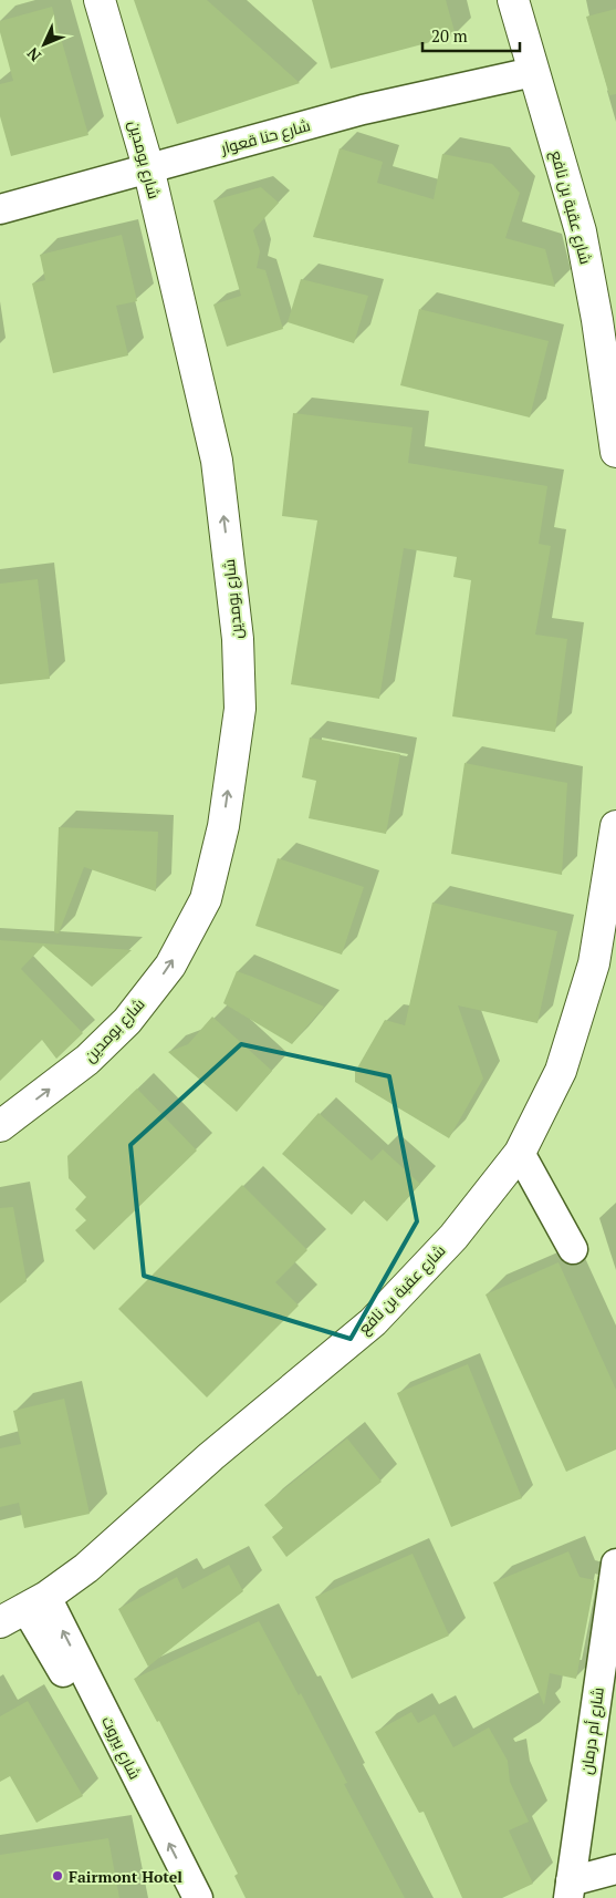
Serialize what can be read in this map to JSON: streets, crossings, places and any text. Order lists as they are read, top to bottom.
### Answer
{
  "streets": {
    "street": [
      "شارع حنا قعوار",
      "شارع بومدين",
      "شارع عقبة بن نافع",
      "شارع أم درمان",
      "شارع بيروت"
    ]
  },
  "crossings": [
    ["شارع حنا قعوار", "شارع بومدين"],
    ["شارع حنا قعوار", "شارع عقبة بن نافع"],
    ["شارع عقبة بن نافع", "شارع بيروت"]
  ],
  "one_way": ["شارع بومدين"],
  "places": ["Fairmont Hotel"],
  "scale_bar": "20 m",
  "north": "bottom left"
}
